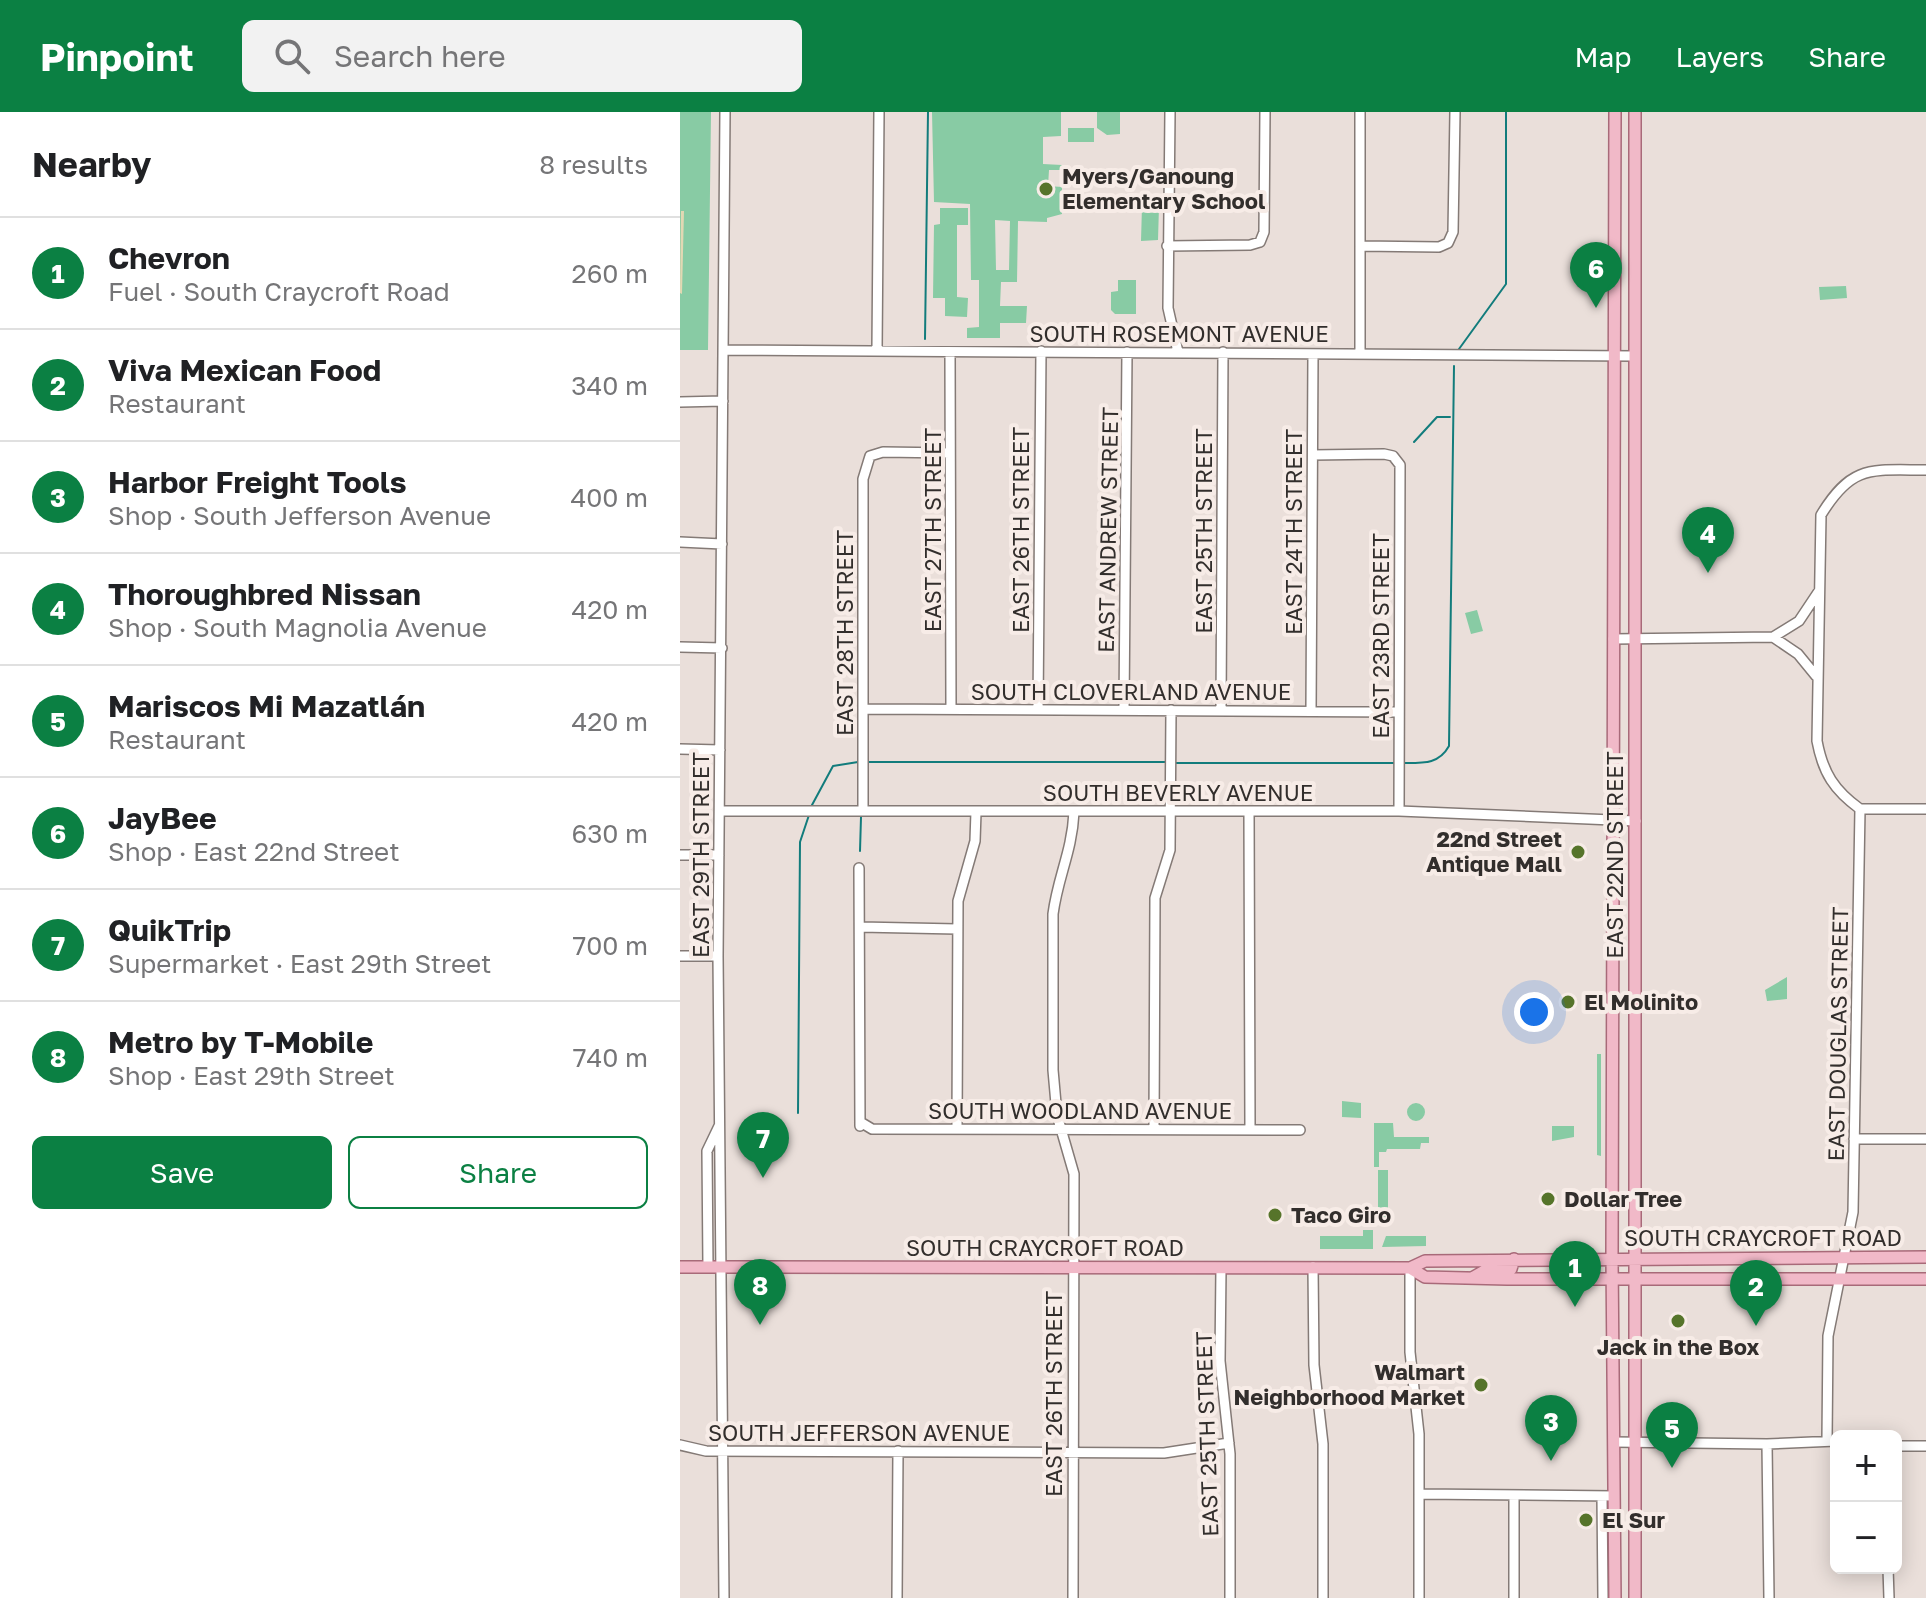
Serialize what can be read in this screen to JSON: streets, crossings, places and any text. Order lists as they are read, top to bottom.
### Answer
{
  "streets": {
    "main road": ["EAST 22ND STREET", "SOUTH CRAYCROFT ROAD"],
    "street": [
      "SOUTH ROSEMONT AVENUE",
      "EAST 27TH STREET",
      "EAST 26TH STREET",
      "EAST ANDREW STREET",
      "EAST 25TH STREET",
      "EAST 24TH STREET",
      "EAST 28TH STREET",
      "EAST 23RD STREET",
      "SOUTH CLOVERLAND AVENUE",
      "SOUTH BEVERLY AVENUE",
      "EAST 29TH STREET",
      "EAST DOUGLAS STREET",
      "SOUTH WOODLAND AVENUE",
      "SOUTH JEFFERSON AVENUE"
    ]
  },
  "crossings": [
    ["SOUTH ROSEMONT AVENUE", "EAST 27TH STREET"],
    ["SOUTH ROSEMONT AVENUE", "EAST 26TH STREET"],
    ["SOUTH ROSEMONT AVENUE", "EAST ANDREW STREET"],
    ["SOUTH ROSEMONT AVENUE", "EAST 25TH STREET"],
    ["SOUTH ROSEMONT AVENUE", "EAST 24TH STREET"],
    ["SOUTH ROSEMONT AVENUE", "EAST 29TH STREET"],
    ["SOUTH ROSEMONT AVENUE", "EAST 22ND STREET"],
    ["EAST 27TH STREET", "EAST 28TH STREET"],
    ["EAST 27TH STREET", "SOUTH CLOVERLAND AVENUE"],
    ["EAST 26TH STREET", "SOUTH CLOVERLAND AVENUE"],
    ["EAST 26TH STREET", "SOUTH BEVERLY AVENUE"],
    ["EAST 26TH STREET", "SOUTH WOODLAND AVENUE"],
    ["EAST 26TH STREET", "SOUTH CRAYCROFT ROAD"],
    ["EAST 26TH STREET", "SOUTH JEFFERSON AVENUE"],
    ["EAST ANDREW STREET", "SOUTH CLOVERLAND AVENUE"],
    ["EAST 25TH STREET", "SOUTH CLOVERLAND AVENUE"],
    ["EAST 25TH STREET", "SOUTH CRAYCROFT ROAD"],
    ["EAST 25TH STREET", "SOUTH JEFFERSON AVENUE"],
    ["EAST 24TH STREET", "EAST 23RD STREET"],
    ["EAST 24TH STREET", "SOUTH CLOVERLAND AVENUE"],
    ["EAST 28TH STREET", "SOUTH CLOVERLAND AVENUE"],
    ["EAST 28TH STREET", "SOUTH BEVERLY AVENUE"],
    ["EAST 23RD STREET", "SOUTH CLOVERLAND AVENUE"],
    ["EAST 23RD STREET", "SOUTH BEVERLY AVENUE"],
    ["SOUTH BEVERLY AVENUE", "EAST 29TH STREET"],
    ["SOUTH BEVERLY AVENUE", "EAST 22ND STREET"],
    ["EAST 29TH STREET", "SOUTH CRAYCROFT ROAD"],
    ["EAST 29TH STREET", "SOUTH JEFFERSON AVENUE"],
    ["EAST 22ND STREET", "SOUTH CRAYCROFT ROAD"],
    ["EAST DOUGLAS STREET", "SOUTH CRAYCROFT ROAD"]
  ],
  "places": [
    "Myers/Ganoung Elementary School",
    "22nd Street Antique Mall",
    "El Molinito",
    "Dollar Tree",
    "Taco Giro",
    "Jack in the Box",
    "Walmart Neighborhood Market",
    "El Sur"
  ],
  "page": {
    "header": "Pinpoint",
    "search": "Search here",
    "nav": ["Map", "Layers", "Share"],
    "heading": ["Nearby", "8 results"],
    "list": [
      {
        "mark": "1",
        "name": "Chevron",
        "note": "Fuel · South Craycroft Road",
        "value": "260 m"
      },
      {
        "mark": "2",
        "name": "Viva Mexican Food",
        "note": "Restaurant",
        "value": "340 m"
      },
      {
        "mark": "3",
        "name": "Harbor Freight Tools",
        "note": "Shop · South Jefferson Avenue",
        "value": "400 m"
      },
      {
        "mark": "4",
        "name": "Thoroughbred Nissan",
        "note": "Shop · South Magnolia Avenue",
        "value": "420 m"
      },
      {
        "mark": "5",
        "name": "Mariscos Mi Mazatlán",
        "note": "Restaurant",
        "value": "420 m"
      },
      {
        "mark": "6",
        "name": "JayBee",
        "note": "Shop · East 22nd Street",
        "value": "630 m"
      },
      {
        "mark": "7",
        "name": "QuikTrip",
        "note": "Supermarket · East 29th Street",
        "value": "700 m"
      },
      {
        "mark": "8",
        "name": "Metro by T-Mobile",
        "note": "Shop · East 29th Street",
        "value": "740 m"
      }
    ],
    "pins": [
      "6",
      "4",
      "7",
      "1",
      "8",
      "2",
      "3",
      "5"
    ],
    "buttons": ["Save", "Share"],
    "map_buttons": ["+", "−"]
  }
}
